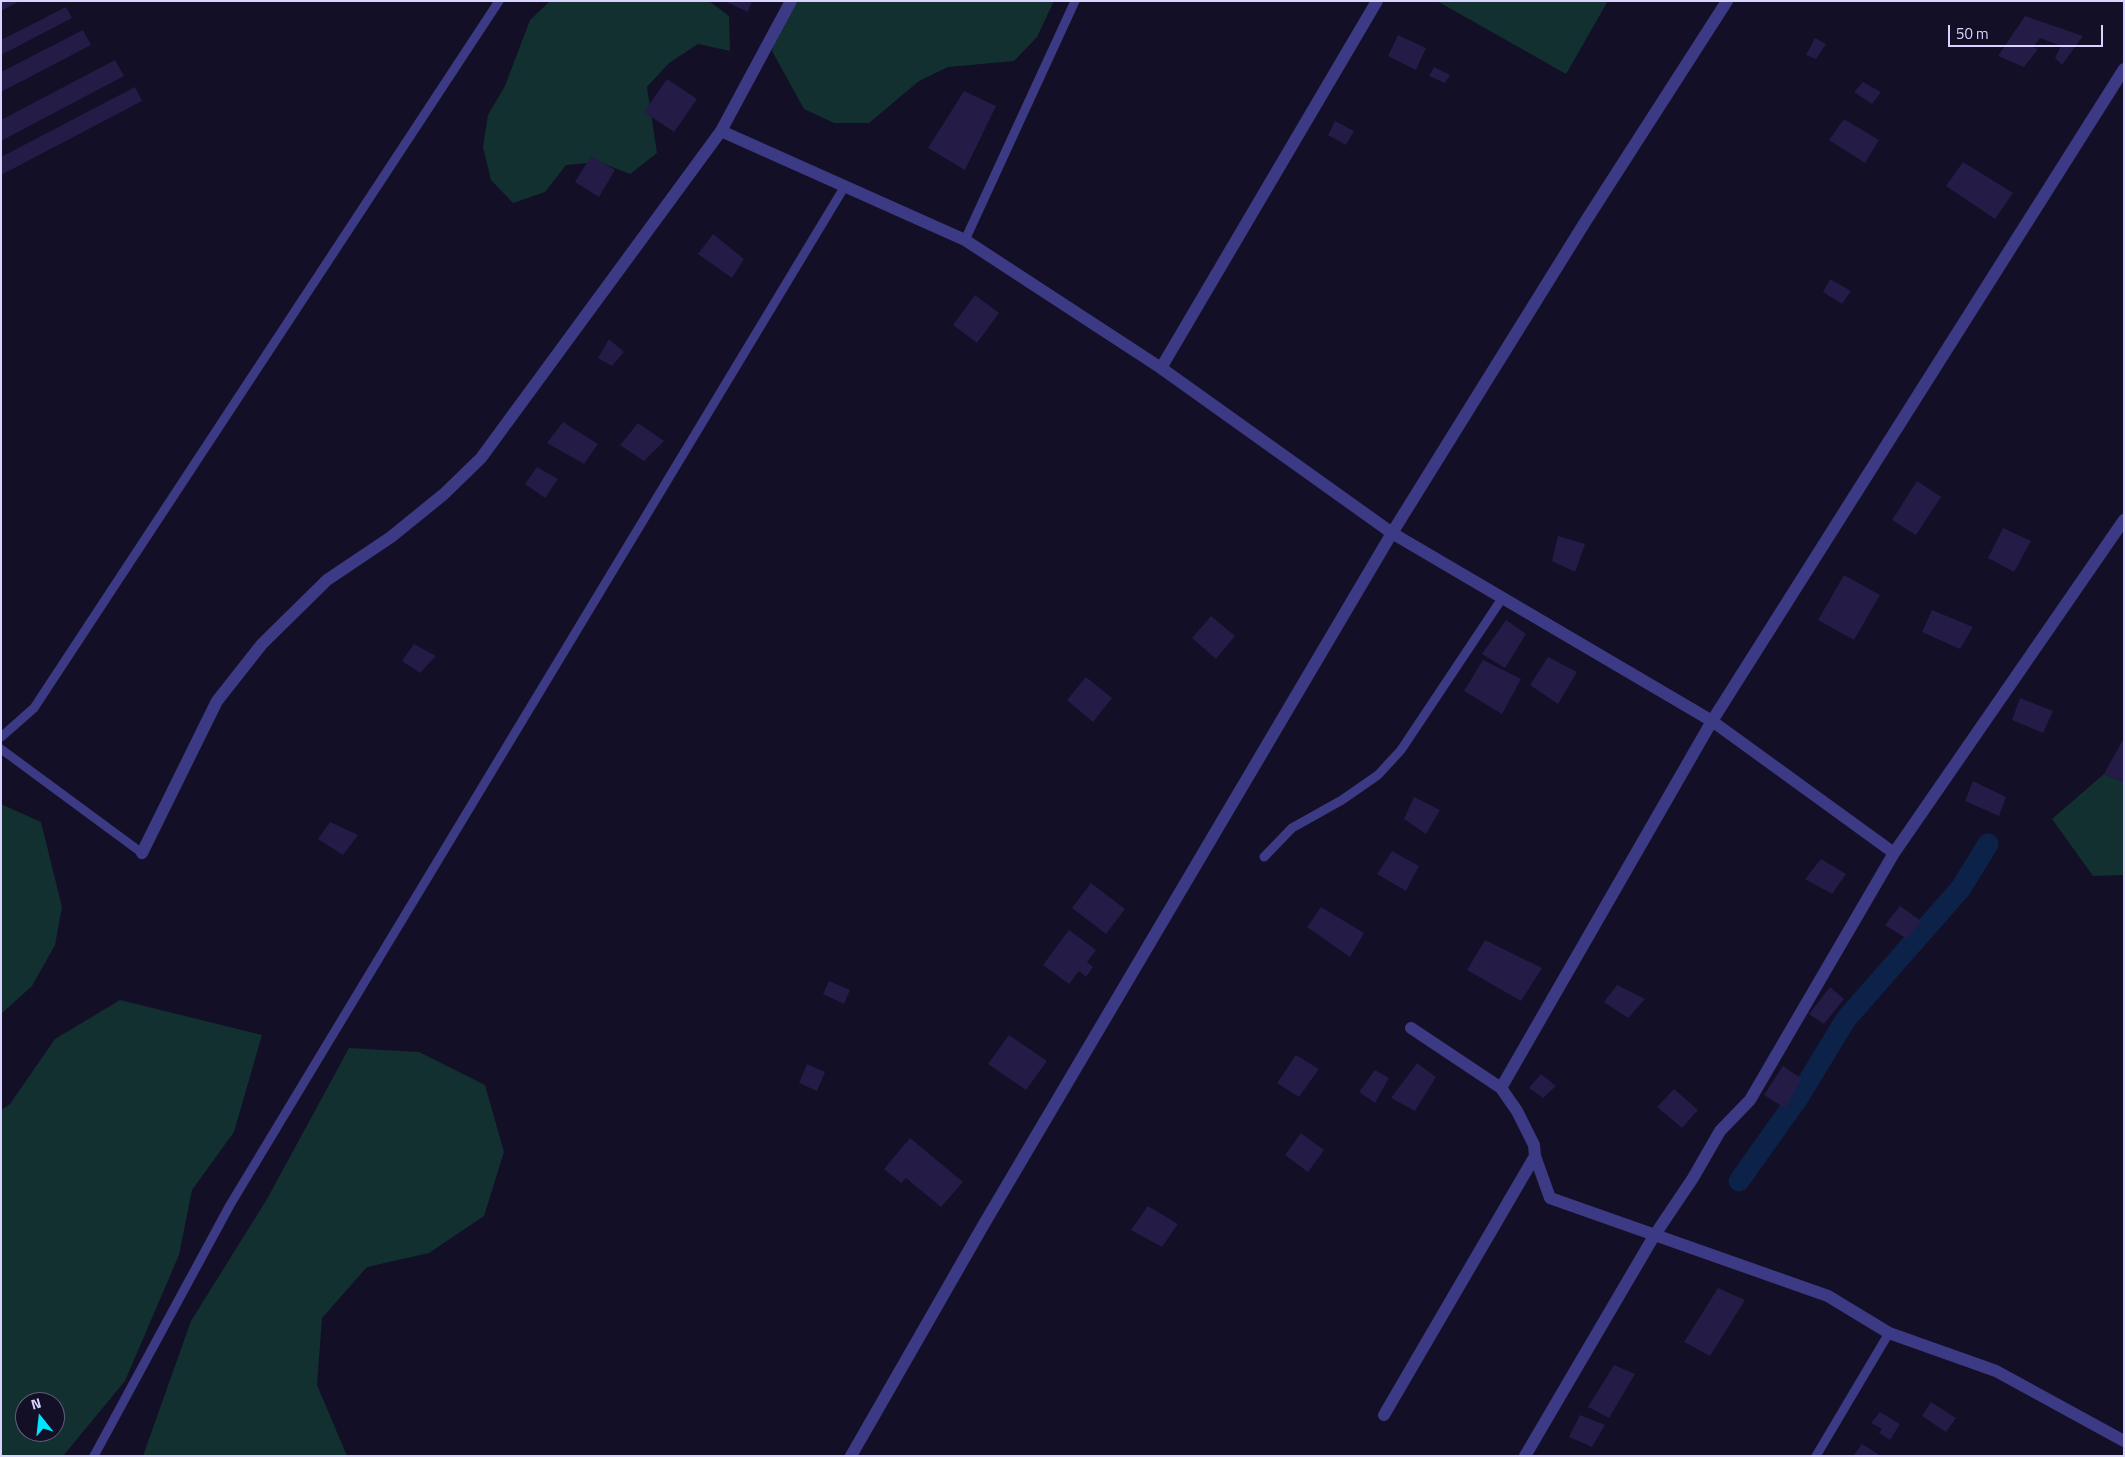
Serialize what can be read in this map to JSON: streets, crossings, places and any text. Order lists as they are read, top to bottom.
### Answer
{
  "scale_bar": "50 m",
  "north": "top"
}
